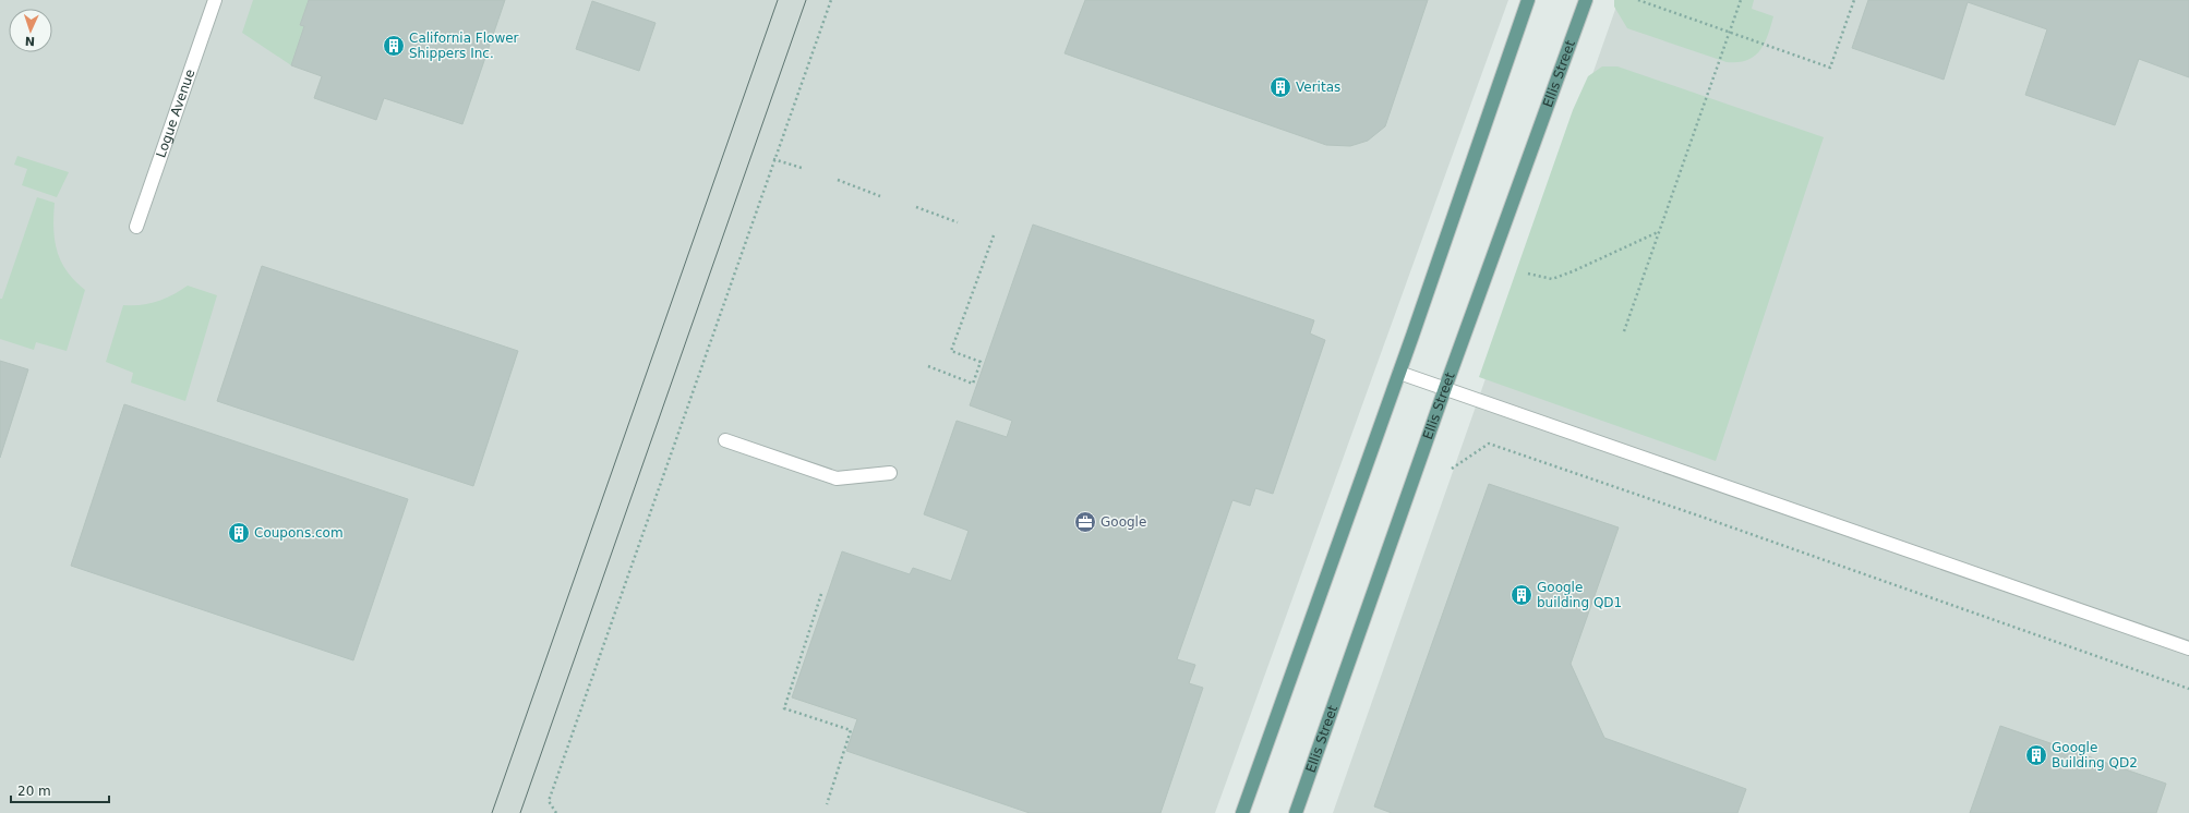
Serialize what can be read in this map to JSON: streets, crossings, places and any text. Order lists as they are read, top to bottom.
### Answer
{
  "streets": {
    "main road": ["Ellis Street"],
    "street": ["Logue Avenue"]
  },
  "places": {
    "building": [
      "California Flower Shippers Inc.",
      "Veritas",
      "Coupons.com",
      "Google building QD1",
      "Google Building QD2"
    ],
    "office": ["Google"]
  },
  "scale_bar": "20 m",
  "north": "bottom"
}
